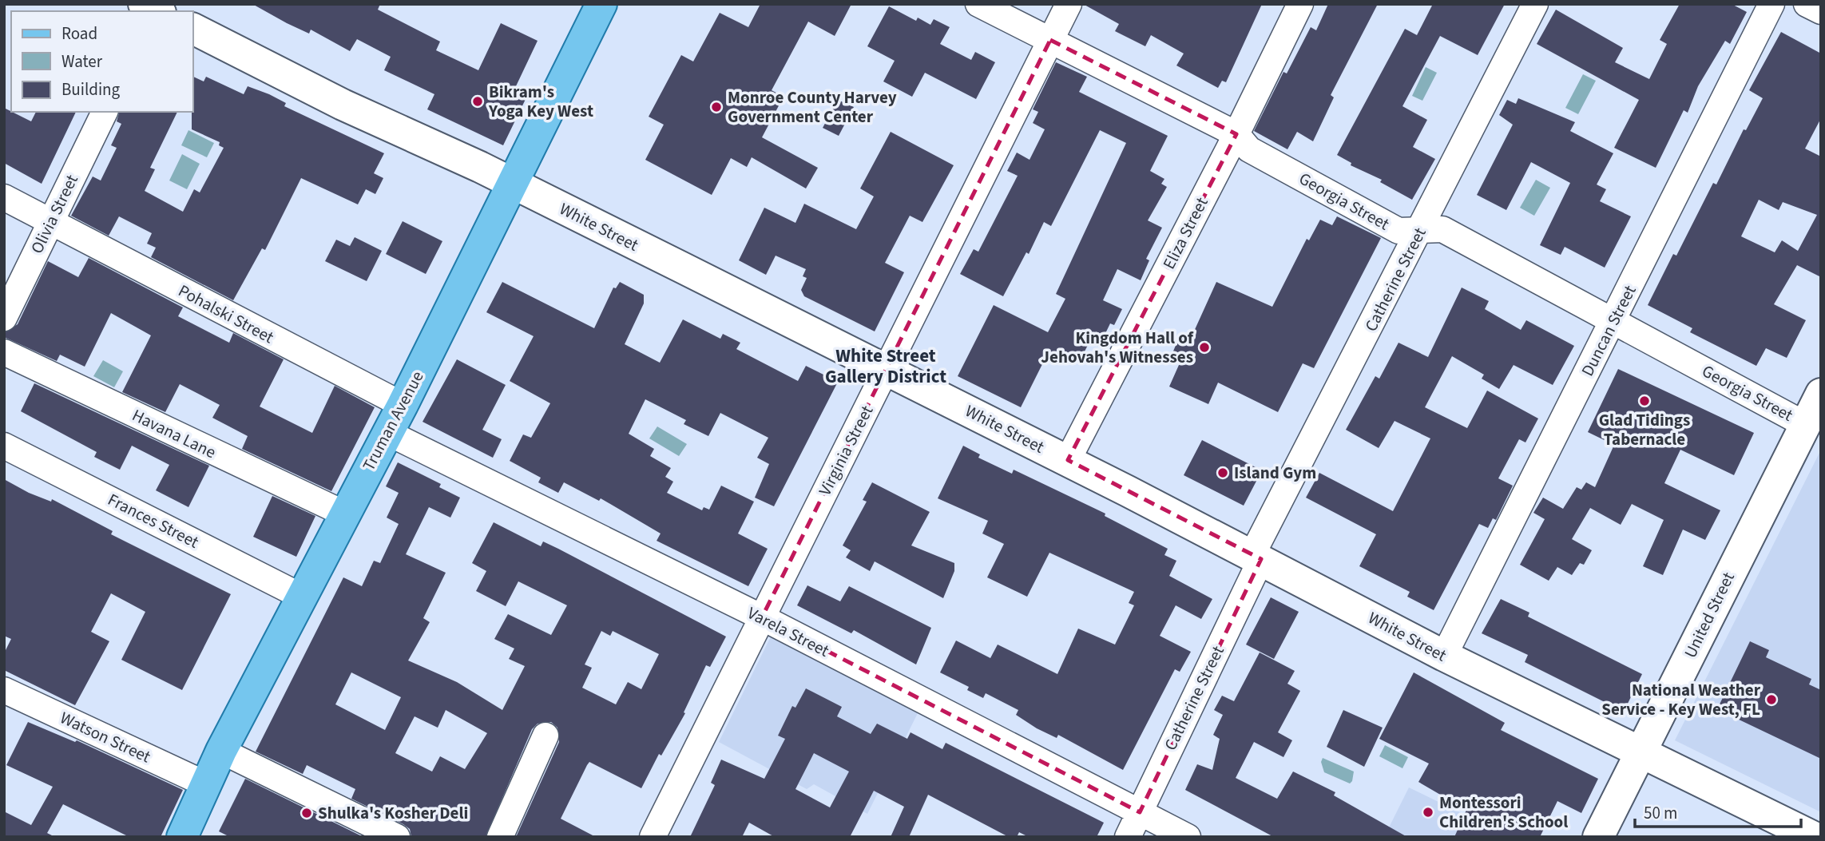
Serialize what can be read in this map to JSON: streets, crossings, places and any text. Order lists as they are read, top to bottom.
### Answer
{
  "streets": {
    "main road": ["Truman Avenue"],
    "street": [
      "Georgia Street",
      "Olivia Street",
      "White Street",
      "Eliza Street",
      "Catherine Street",
      "Pohalski Street",
      "Duncan Street",
      "Havana Lane",
      "Virginia Street",
      "Frances Street",
      "United Street",
      "Varela Street",
      "Watson Street"
    ]
  },
  "crossings": [
    ["Georgia Street", "Eliza Street"],
    ["Georgia Street", "Catherine Street"],
    ["Georgia Street", "Duncan Street"],
    ["Georgia Street", "Virginia Street"],
    ["Georgia Street", "United Street"],
    ["Olivia Street", "Pohalski Street"],
    ["White Street", "Eliza Street"],
    ["White Street", "Catherine Street"],
    ["White Street", "Duncan Street"],
    ["White Street", "Truman Avenue"],
    ["White Street", "Virginia Street"],
    ["White Street", "United Street"],
    ["Catherine Street", "Varela Street"],
    ["Pohalski Street", "Truman Avenue"],
    ["Truman Avenue", "Havana Lane"],
    ["Truman Avenue", "Frances Street"],
    ["Truman Avenue", "Varela Street"],
    ["Truman Avenue", "Watson Street"],
    ["Virginia Street", "Varela Street"]
  ],
  "districts": ["White Street Gallery District"],
  "places": [
    "Bikram's Yoga Key West",
    "Monroe County Harvey Government Center",
    "Kingdom Hall of Jehovah's Witnesses",
    "Glad Tidings Tabernacle",
    "Island Gym",
    "National Weather Service - Key West, FL",
    "Montessori Children's School",
    "Shulka's Kosher Deli"
  ],
  "legend": ["Road", "Water", "Building"],
  "scale_bar": "50 m"
}
